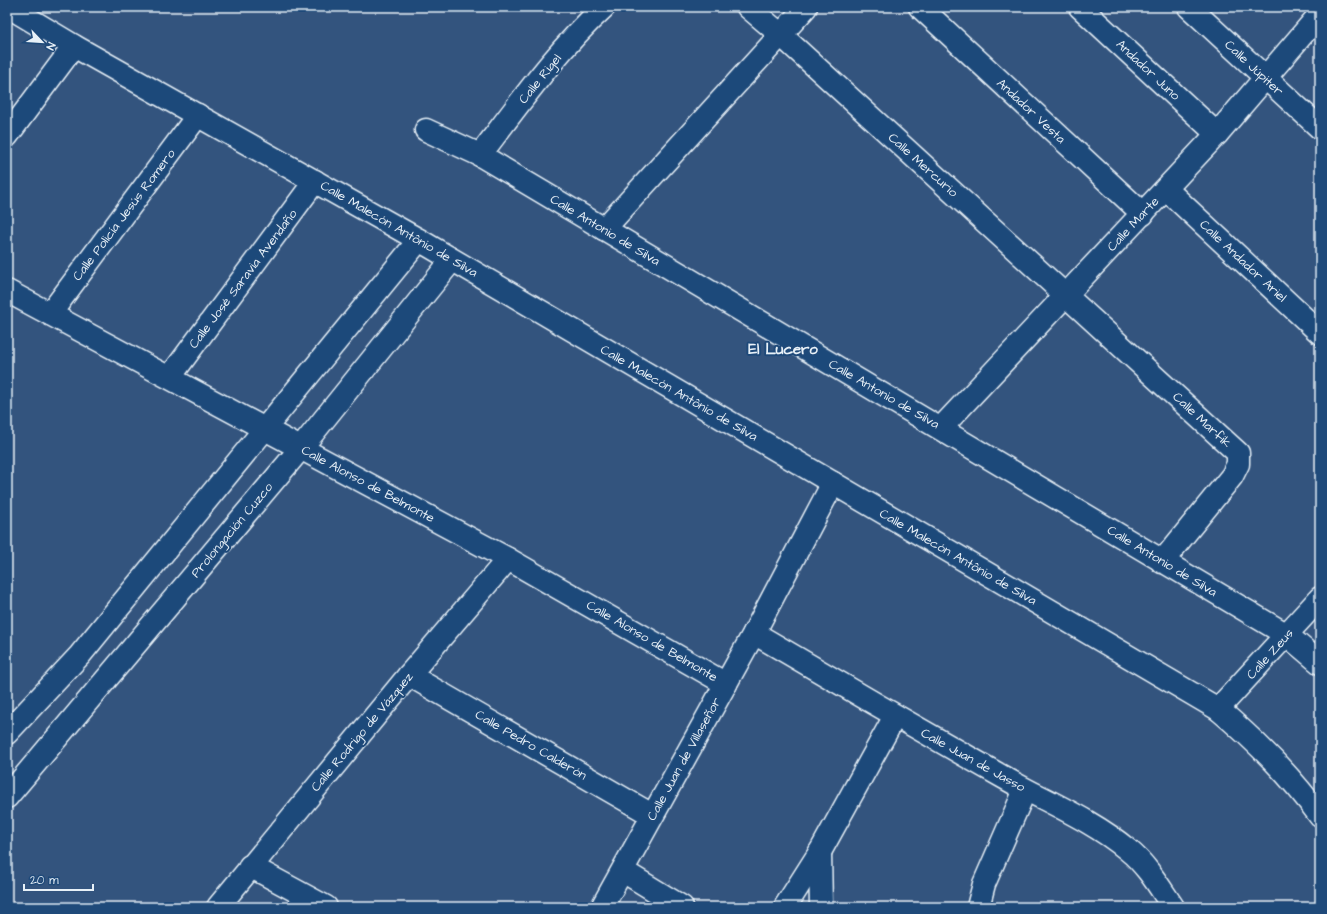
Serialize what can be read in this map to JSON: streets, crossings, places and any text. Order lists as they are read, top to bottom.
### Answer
{
  "streets": {
    "street": [
      "Calle Júpiter",
      "Andador Juno",
      "Calle Rigel",
      "Andador Vesta",
      "Calle Mercurio",
      "Calle Policía Jesús Romero",
      "Calle Marte",
      "Calle Malecón Antônio de Silva",
      "Calle Antonio de Silva",
      "Calle Andador Ariel",
      "Calle José Saravia Avendaño",
      "Calle Marfik",
      "Calle Alonso de Belmonte",
      "Prolongación Cuzco",
      "Calle Zeus",
      "Calle Rodrigo de Vázquez",
      "Calle Pedro Calderón",
      "Calle Juan de Villaseñor",
      "Calle Juan de Jasso"
    ]
  },
  "crossings": [
    ["Calle Júpiter", "Calle Marte"],
    ["Andador Juno", "Calle Marte"],
    ["Calle Rigel", "Calle Antonio de Silva"],
    ["Andador Vesta", "Calle Marte"],
    ["Calle Mercurio", "Calle Marte"],
    ["Calle Mercurio", "Calle Marfik"],
    ["Calle Policía Jesús Romero", "Calle Malecón Antônio de Silva"],
    ["Calle Policía Jesús Romero", "Calle Alonso de Belmonte"],
    ["Calle Marte", "Calle Antonio de Silva"],
    ["Calle Marte", "Calle Andador Ariel"],
    ["Calle Marte", "Calle Marfik"],
    ["Calle Malecón Antônio de Silva", "Calle José Saravia Avendaño"],
    ["Calle Malecón Antônio de Silva", "Prolongación Cuzco"],
    ["Calle Malecón Antônio de Silva", "Calle Zeus"],
    ["Calle Malecón Antônio de Silva", "Calle Juan de Villaseñor"],
    ["Calle Antonio de Silva", "Calle Marfik"],
    ["Calle Antonio de Silva", "Calle Zeus"],
    ["Calle José Saravia Avendaño", "Calle Alonso de Belmonte"],
    ["Calle Alonso de Belmonte", "Prolongación Cuzco"],
    ["Calle Alonso de Belmonte", "Calle Rodrigo de Vázquez"],
    ["Calle Alonso de Belmonte", "Calle Juan de Villaseñor"],
    ["Calle Rodrigo de Vázquez", "Calle Pedro Calderón"],
    ["Calle Pedro Calderón", "Calle Juan de Villaseñor"],
    ["Calle Juan de Villaseñor", "Calle Juan de Jasso"]
  ],
  "districts": ["El Lucero"],
  "scale_bar": "20 m",
  "north": "bottom right"
}
